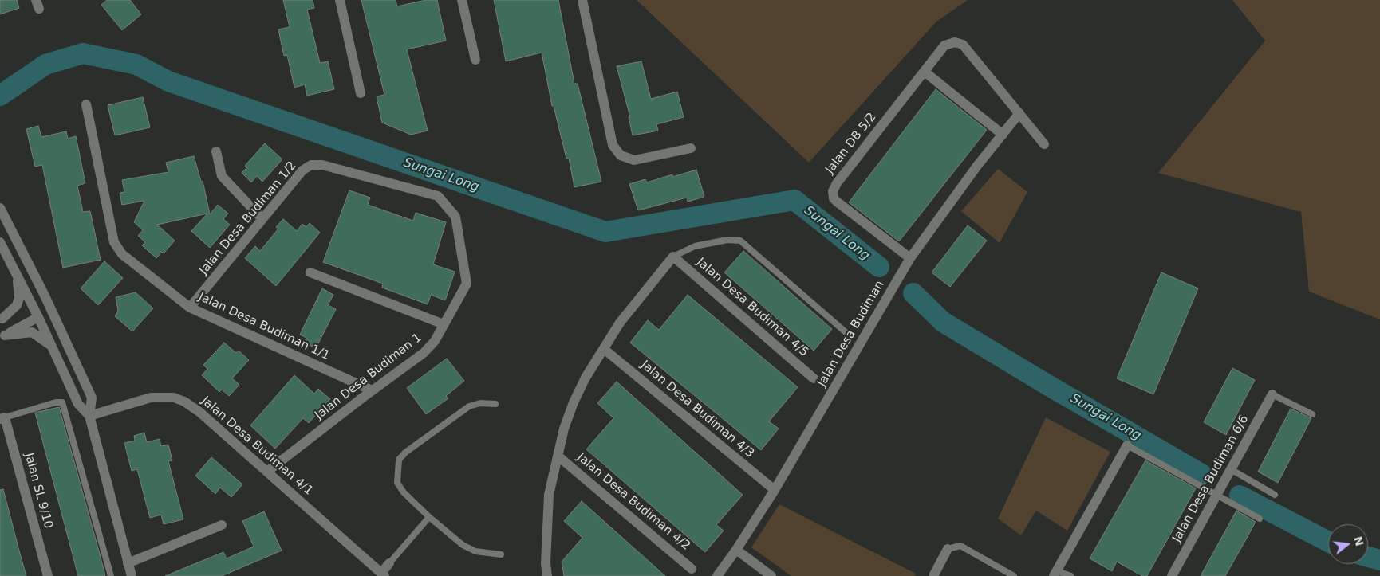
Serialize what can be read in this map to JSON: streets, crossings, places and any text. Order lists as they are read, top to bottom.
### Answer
{
  "streets": {
    "street": [
      "Jalan DB 5/2",
      "Jalan Desa Budiman 1/2",
      "Jalan Desa Budiman 4/5",
      "Jalan Desa Budiman 1/1",
      "Jalan Desa Budiman",
      "Jalan Desa Budiman 1",
      "Jalan Desa Budiman 4/3",
      "Jalan Desa Budiman 4/1",
      "Jalan Desa Budiman 6/6",
      "Jalan SL 9/10",
      "Jalan Desa Budiman 4/2"
    ]
  },
  "crossings": [
    ["Jalan DB 5/2", "Jalan Desa Budiman"],
    ["Jalan Desa Budiman 1/2", "Jalan Desa Budiman 1/1"],
    ["Jalan Desa Budiman 1/2", "Jalan Desa Budiman 1"],
    ["Jalan Desa Budiman 1/1", "Jalan Desa Budiman 1"],
    ["Jalan Desa Budiman", "Jalan Desa Budiman 4/3"],
    ["Jalan Desa Budiman 1", "Jalan Desa Budiman 4/1"]
  ],
  "water": ["Sungai Long"],
  "north": "right"
}
